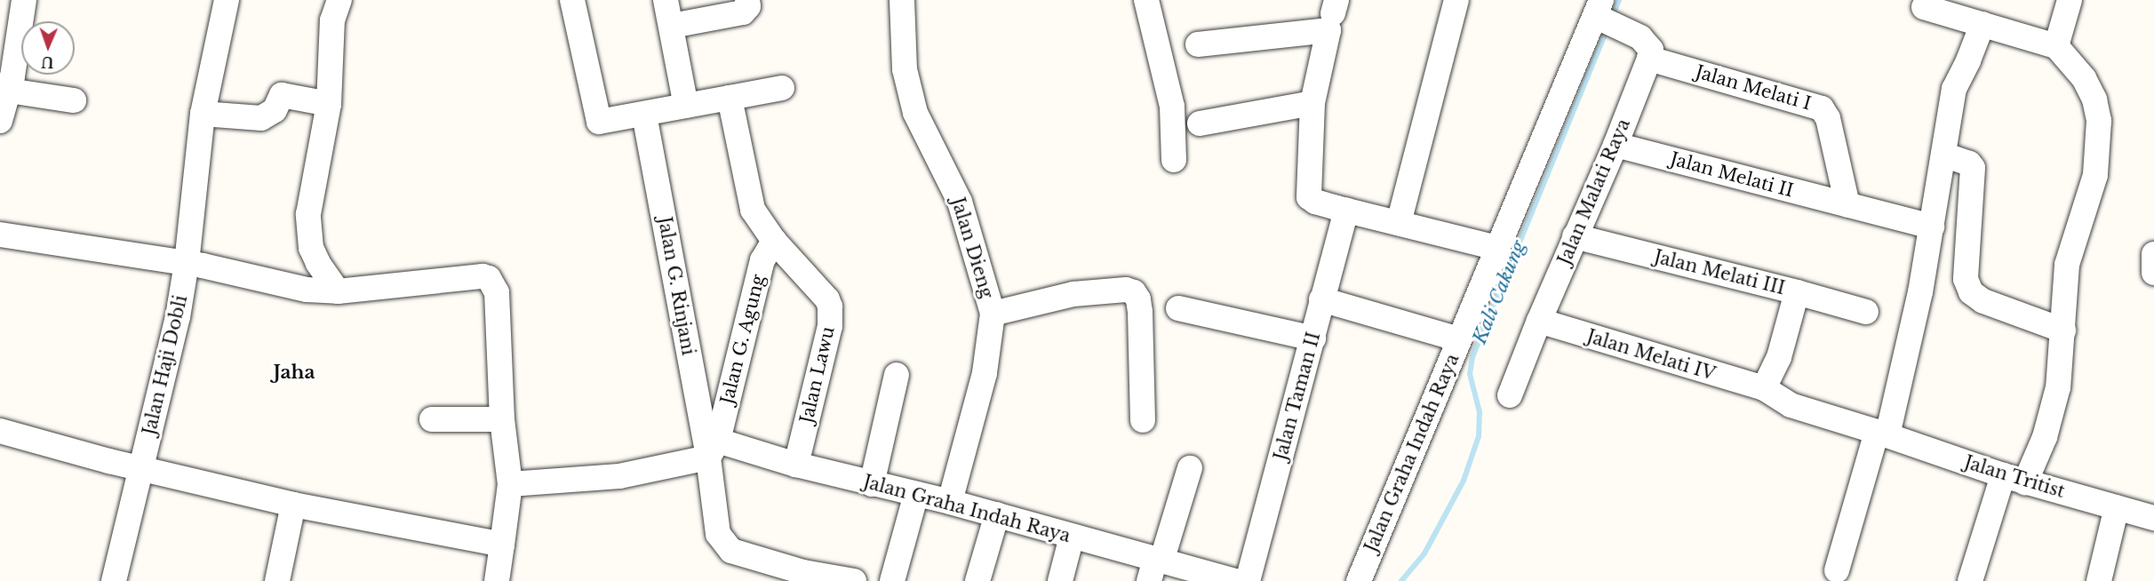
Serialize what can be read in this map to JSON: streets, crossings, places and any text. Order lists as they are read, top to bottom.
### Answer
{
  "streets": {
    "street": [
      "Jalan Melati I",
      "Jalan Melati II",
      "Jalan Malati Raya",
      "Jalan Dieng",
      "Jalan Melati III",
      "Jalan G. Rinjani",
      "Jalan G. Agung",
      "Jalan Melati IV",
      "Jalan Haji Dobli",
      "Jalan Lawu",
      "Jalan Taman II",
      "Jalan Graha Indah Raya",
      "Jalan Tritist"
    ]
  },
  "crossings": [
    ["Jalan Melati I", "Jalan Melati II"],
    ["Jalan Melati I", "Jalan Malati Raya"],
    ["Jalan Melati II", "Jalan Malati Raya"],
    ["Jalan Malati Raya", "Jalan Melati III"],
    ["Jalan Malati Raya", "Jalan Melati IV"],
    ["Jalan Dieng", "Jalan Graha Indah Raya"],
    ["Jalan Melati III", "Jalan Melati IV"],
    ["Jalan G. Rinjani", "Jalan G. Agung"],
    ["Jalan G. Rinjani", "Jalan Graha Indah Raya"],
    ["Jalan G. Agung", "Jalan Lawu"],
    ["Jalan G. Agung", "Jalan Graha Indah Raya"],
    ["Jalan Melati IV", "Jalan Tritist"],
    ["Jalan Lawu", "Jalan Graha Indah Raya"]
  ],
  "districts": ["Jaha"],
  "water": ["Kali Cakung"],
  "north": "bottom"
}
